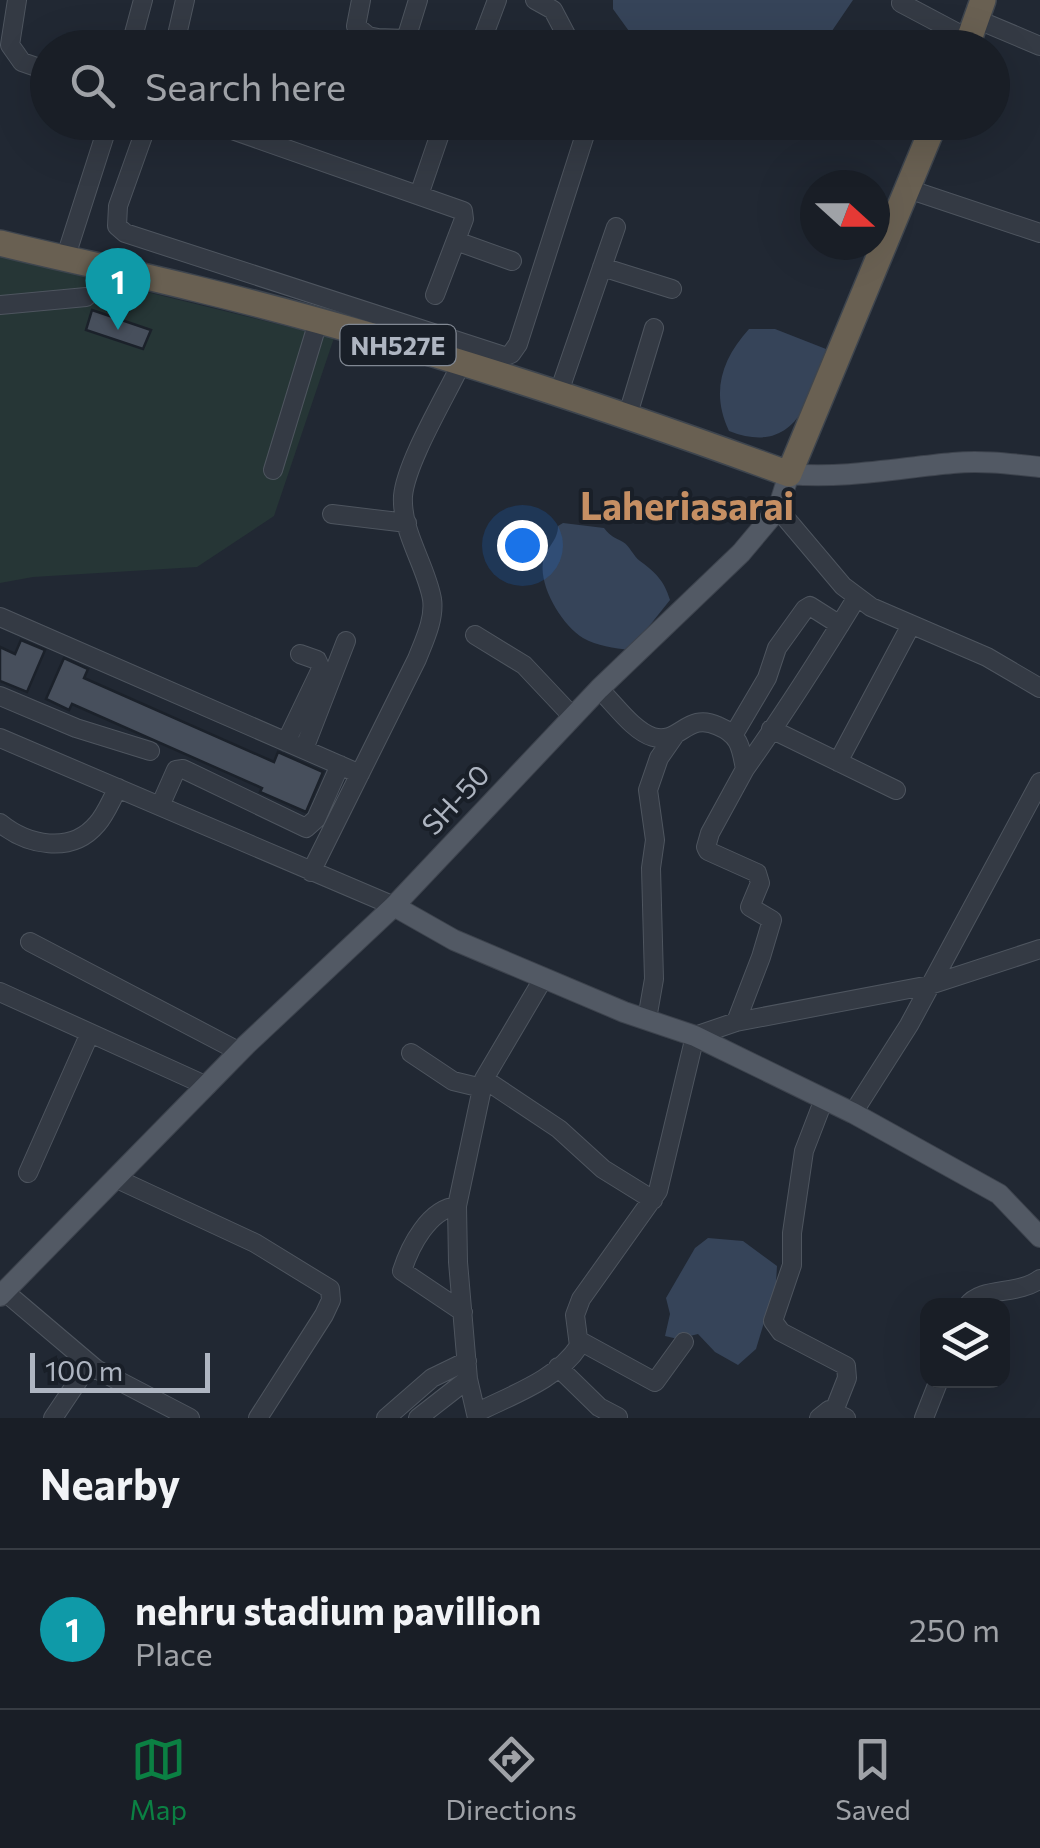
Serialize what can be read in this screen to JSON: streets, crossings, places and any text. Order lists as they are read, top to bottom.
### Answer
{
  "streets": {
    "highway": ["NH527E", "SH-50"]
  },
  "crossings": [
    ["NH527E", "SH-50"]
  ],
  "districts": ["Laheriasarai"],
  "scale_bar": "100 m",
  "north": "right",
  "page": {
    "search": "Search here",
    "pins": "1",
    "scale": "100 m",
    "heading": "Nearby",
    "list": [
      {
        "mark": "1",
        "name": "nehru stadium pavillion",
        "note": "Place",
        "value": "250 m"
      }
    ],
    "nav": ["Map", "Directions", "Saved"]
  }
}
